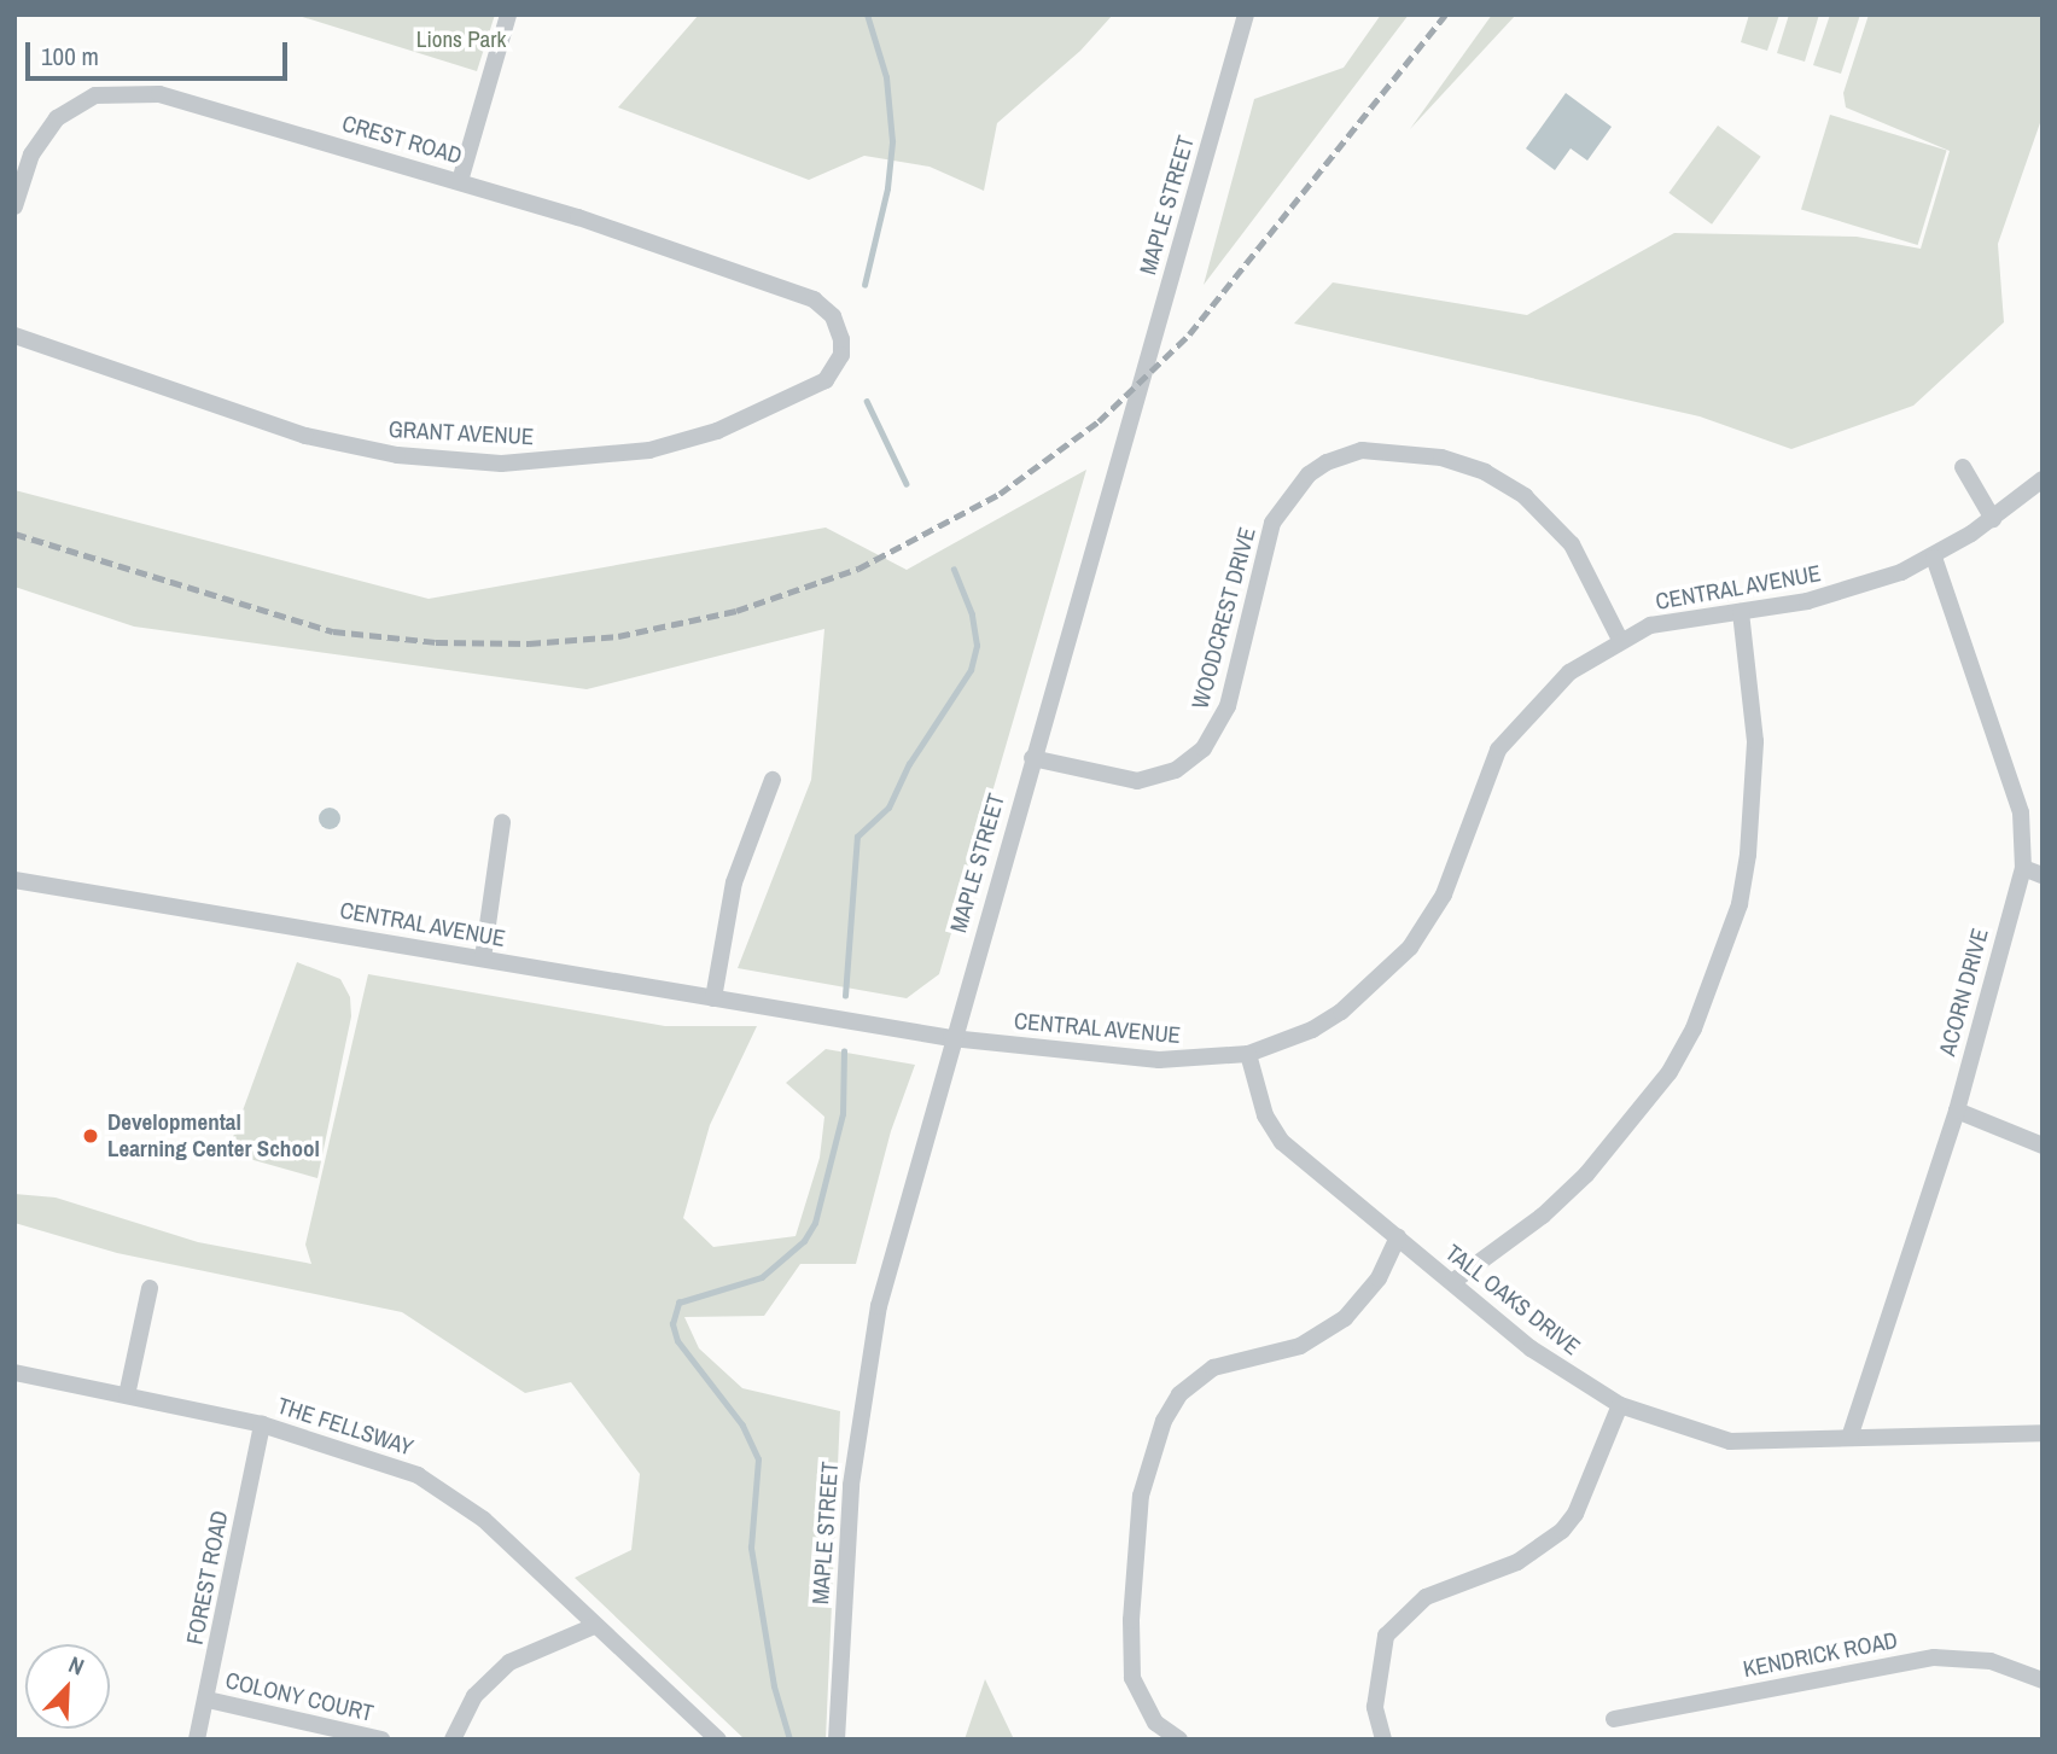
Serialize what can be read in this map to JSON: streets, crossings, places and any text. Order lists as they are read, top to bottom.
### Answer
{
  "streets": {
    "street": [
      "CREST ROAD",
      "MAPLE STREET",
      "GRANT AVENUE",
      "CENTRAL AVENUE",
      "WOODCREST DRIVE",
      "ACORN DRIVE",
      "TALL OAKS DRIVE",
      "THE FELLSWAY",
      "FOREST ROAD",
      "KENDRICK ROAD",
      "COLONY COURT"
    ]
  },
  "crossings": [
    ["CREST ROAD", "GRANT AVENUE"],
    ["MAPLE STREET", "CENTRAL AVENUE"],
    ["MAPLE STREET", "WOODCREST DRIVE"],
    ["CENTRAL AVENUE", "WOODCREST DRIVE"],
    ["CENTRAL AVENUE", "ACORN DRIVE"],
    ["CENTRAL AVENUE", "TALL OAKS DRIVE"],
    ["ACORN DRIVE", "TALL OAKS DRIVE"],
    ["THE FELLSWAY", "FOREST ROAD"],
    ["FOREST ROAD", "COLONY COURT"]
  ],
  "parks": ["Lions Park"],
  "places": ["Developmental Learning Center School"],
  "scale_bar": "100 m",
  "north": "top right"
}
